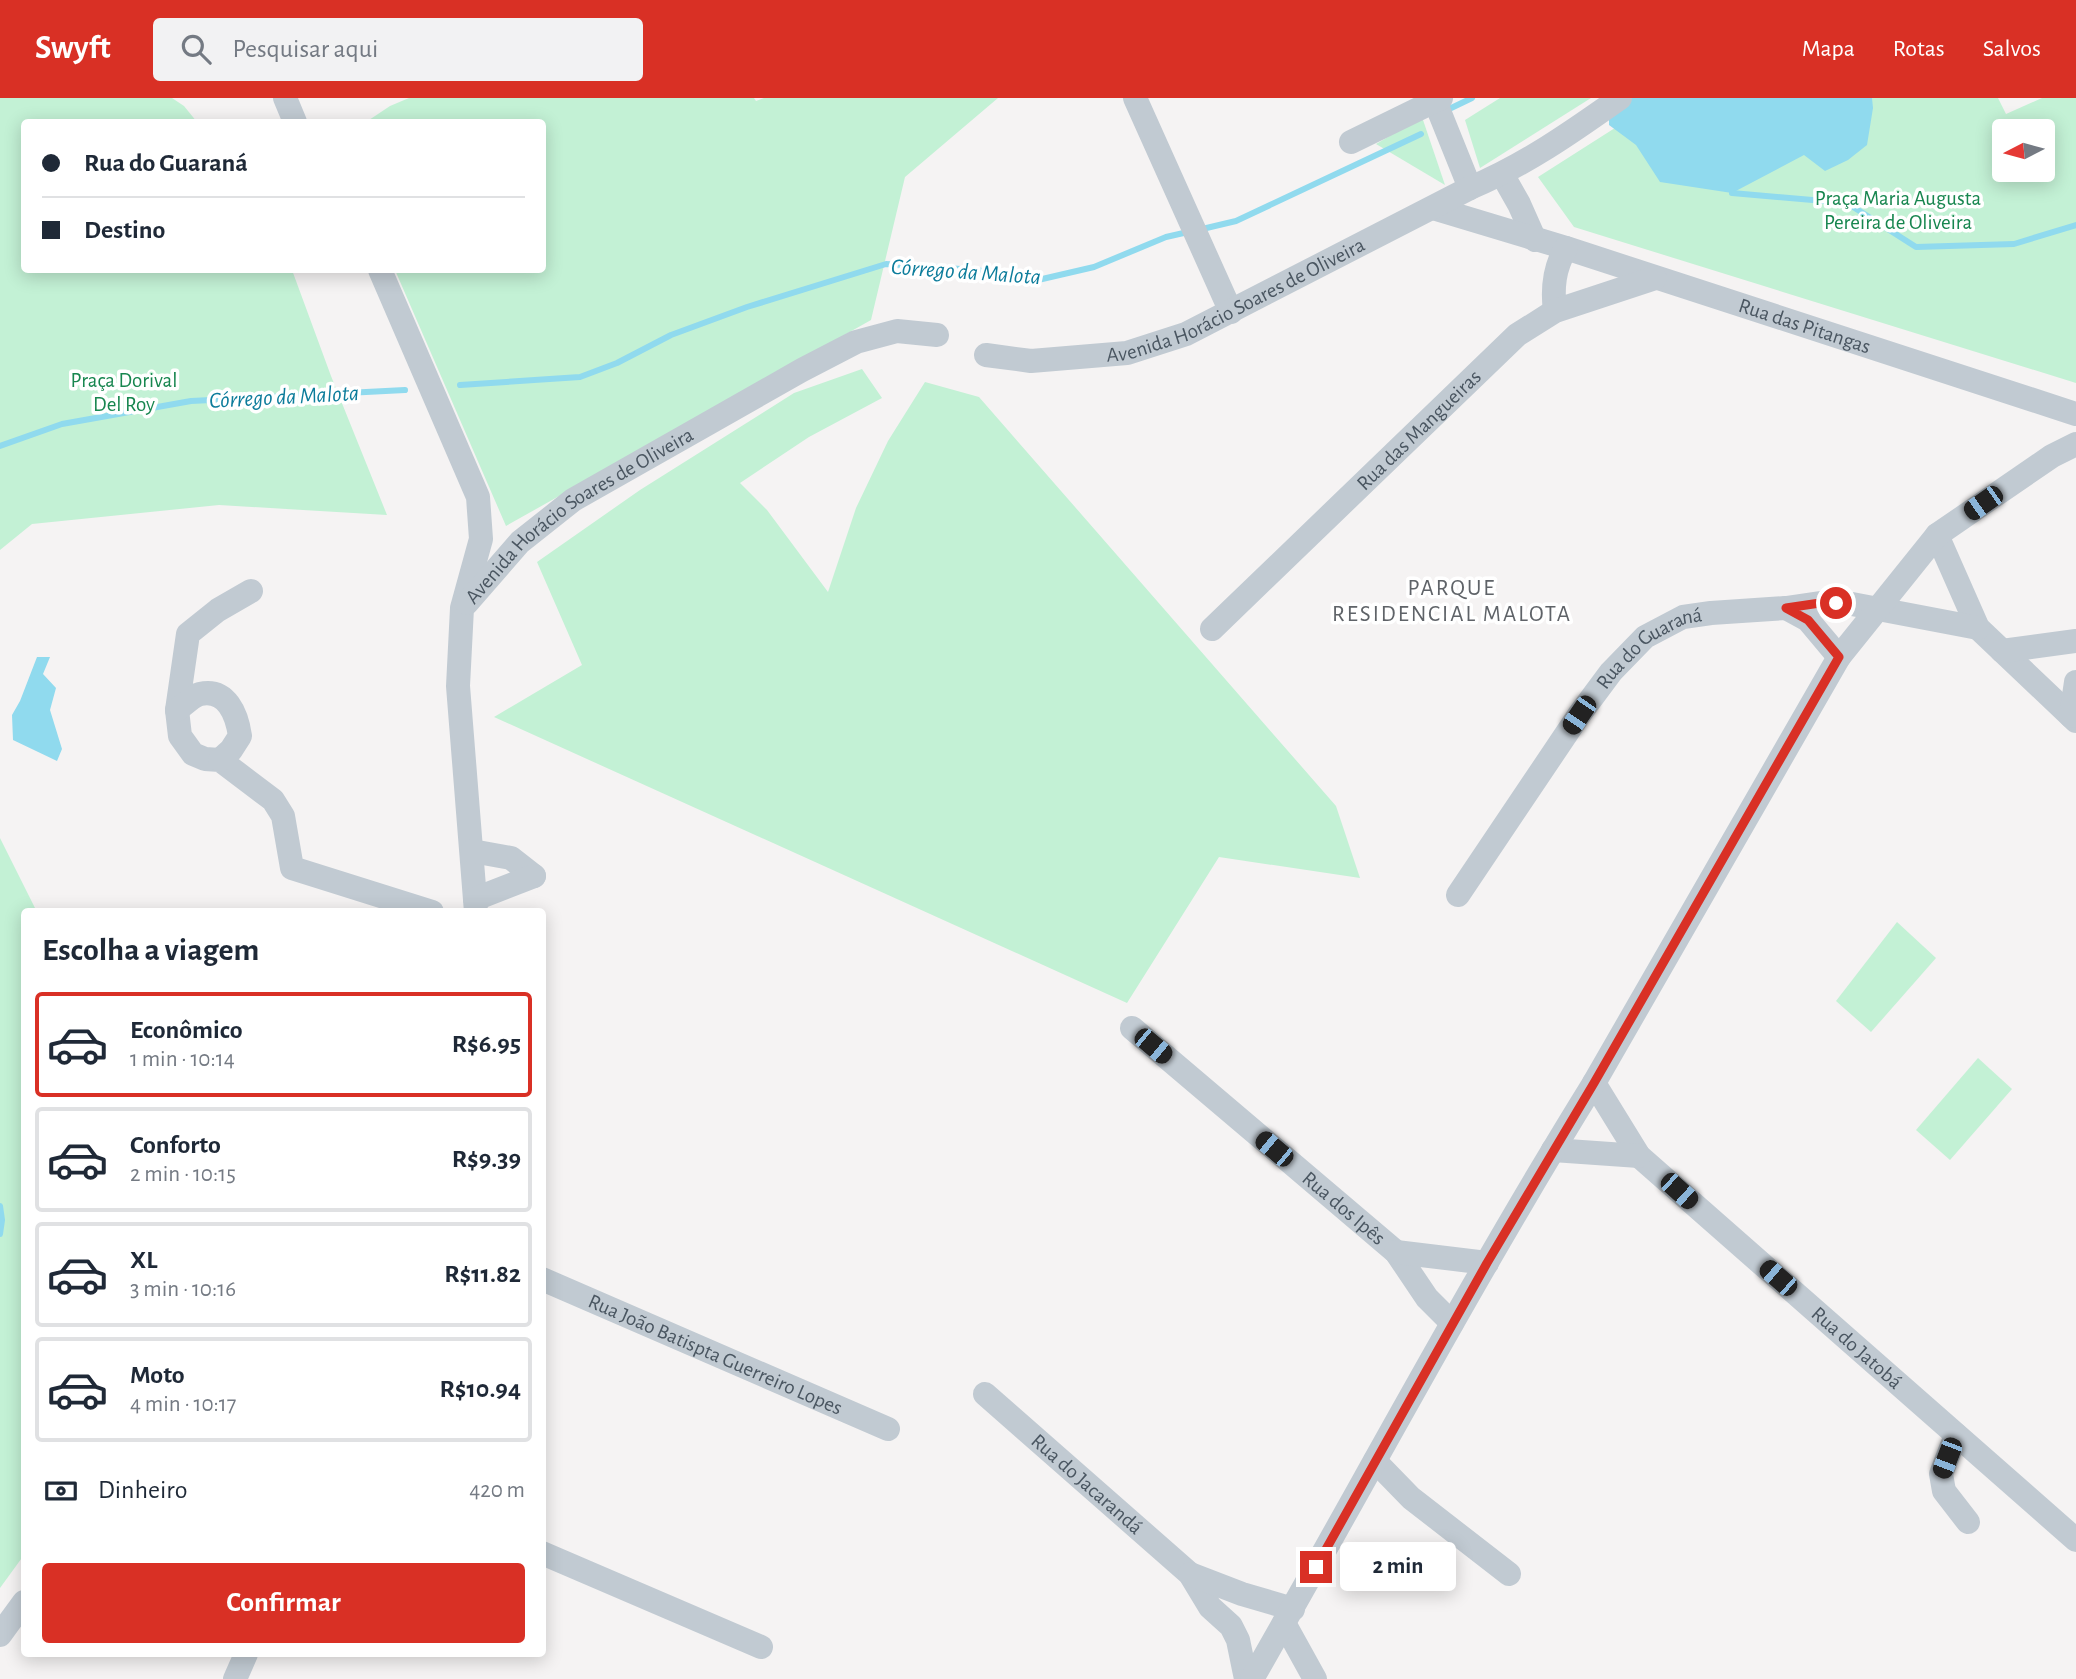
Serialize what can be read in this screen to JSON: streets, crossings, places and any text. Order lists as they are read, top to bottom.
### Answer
{
  "streets": {
    "street": [
      "Avenida Horácio Soares de Oliveira",
      "Rua das Pitangas",
      "Rua das Mangueiras",
      "Rua do Guaraná",
      "Rua dos Ipês",
      "Rua do Jatobá",
      "Rua João Batispta Guerreiro Lopes",
      "Rua do Jacarandá"
    ]
  },
  "crossings": [
    ["Avenida Horácio Soares de Oliveira", "Rua das Pitangas"],
    ["Rua das Pitangas", "Rua das Mangueiras"]
  ],
  "districts": ["PARQUE RESIDENCIAL MALOTA"],
  "water": ["Córrego da Malota"],
  "parks": ["Praça Maria Augusta Pereira de Oliveira", "Praça Dorival Del Roy"],
  "north": "left",
  "page": {
    "header": "Swyft",
    "search": "Pesquisar aqui",
    "nav": ["Mapa", "Rotas", "Salvos"],
    "banner": ["Rua do Guaraná", "Destino"],
    "heading": "Escolha a viagem",
    "list": [
      {
        "name": "Econômico",
        "note": "1 min · 10:14",
        "value": "R$6.95"
      },
      {
        "name": "Conforto",
        "note": "2 min · 10:15",
        "value": "R$9.39"
      },
      {
        "name": "XL",
        "note": "3 min · 10:16",
        "value": "R$11.82"
      },
      {
        "name": "Moto",
        "note": "4 min · 10:17",
        "value": "R$10.94"
      }
    ],
    "pay": ["Dinheiro", "420 m"],
    "bubble": "2 min",
    "buttons": "Confirmar"
  }
}
